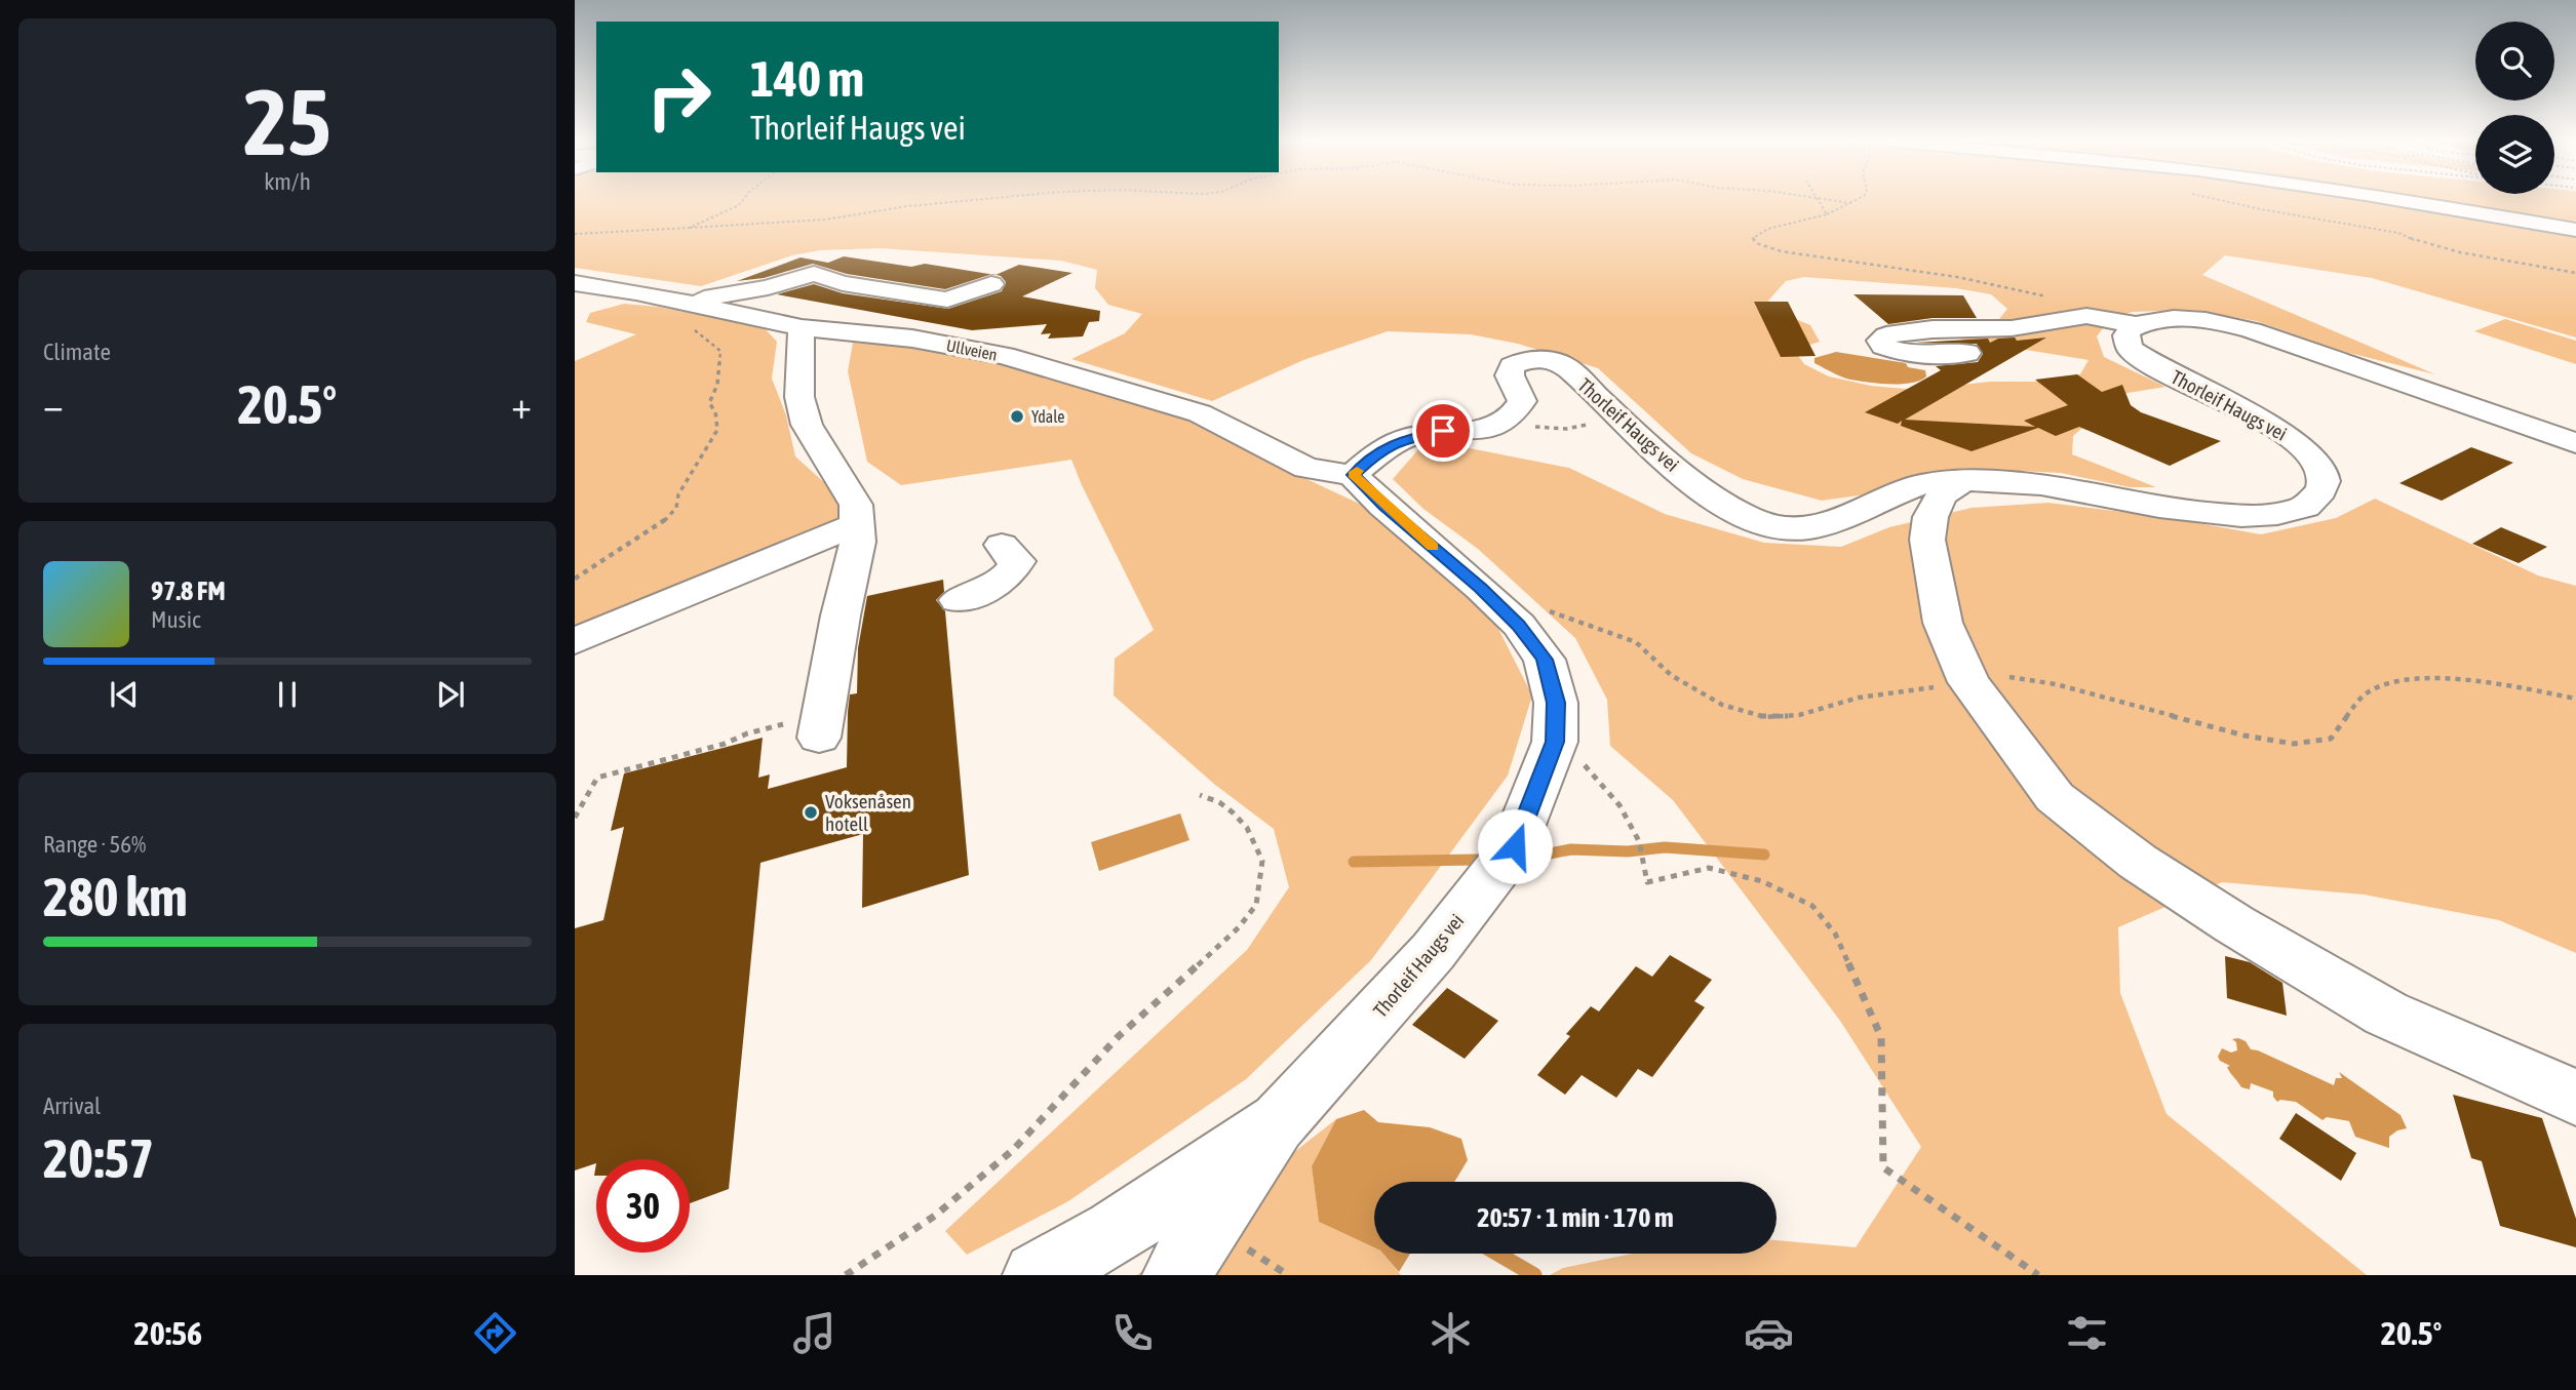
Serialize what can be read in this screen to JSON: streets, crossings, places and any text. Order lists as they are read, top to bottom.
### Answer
{
  "streets": {
    "street": ["Ullveien", "Thorleif Haugs vei"]
  },
  "crossings": [
    ["Ullveien", "Thorleif Haugs vei"]
  ],
  "places": ["Ydale", "Voksenåsen hotell"],
  "page": {
    "tile": [
      ["25", "km/h"],
      "Climate",
      ["Range · 56%", "280 km"],
      ["Arrival", "20:57"]
    ],
    "turn": ["140 m", "Thorleif Haugs vei"],
    "heat": ["−", "20.5°", "+"],
    "song": ["97.8 FM", "Music"],
    "limit": "30",
    "trip": "20:57 · 1 min · 170 m",
    "tabs": ["20:56", "20.5°"]
  }
}
